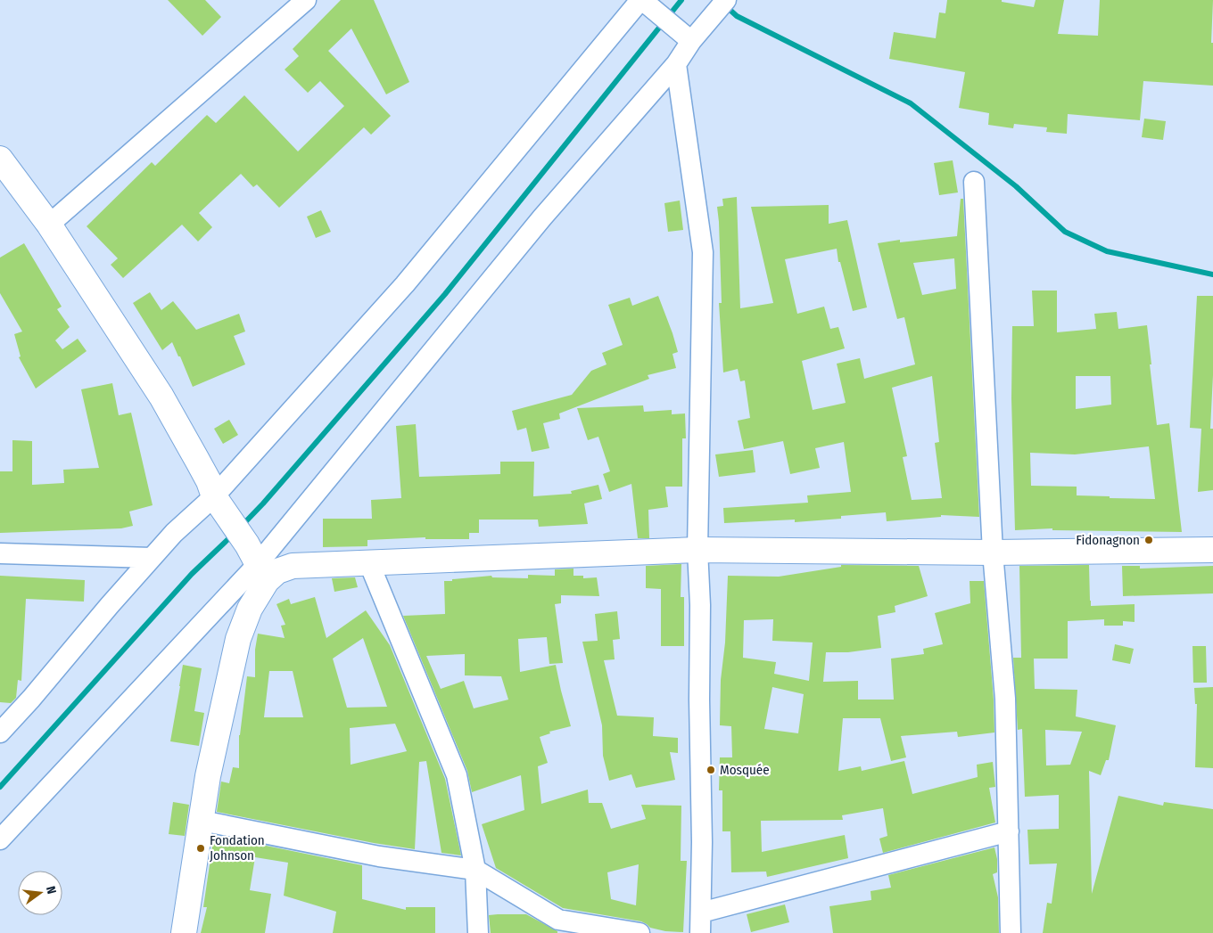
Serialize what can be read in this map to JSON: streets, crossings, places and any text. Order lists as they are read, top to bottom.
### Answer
{
  "places": ["Fidonagnon", "Mosquée", "Fondation Johnson"],
  "north": "right"
}
